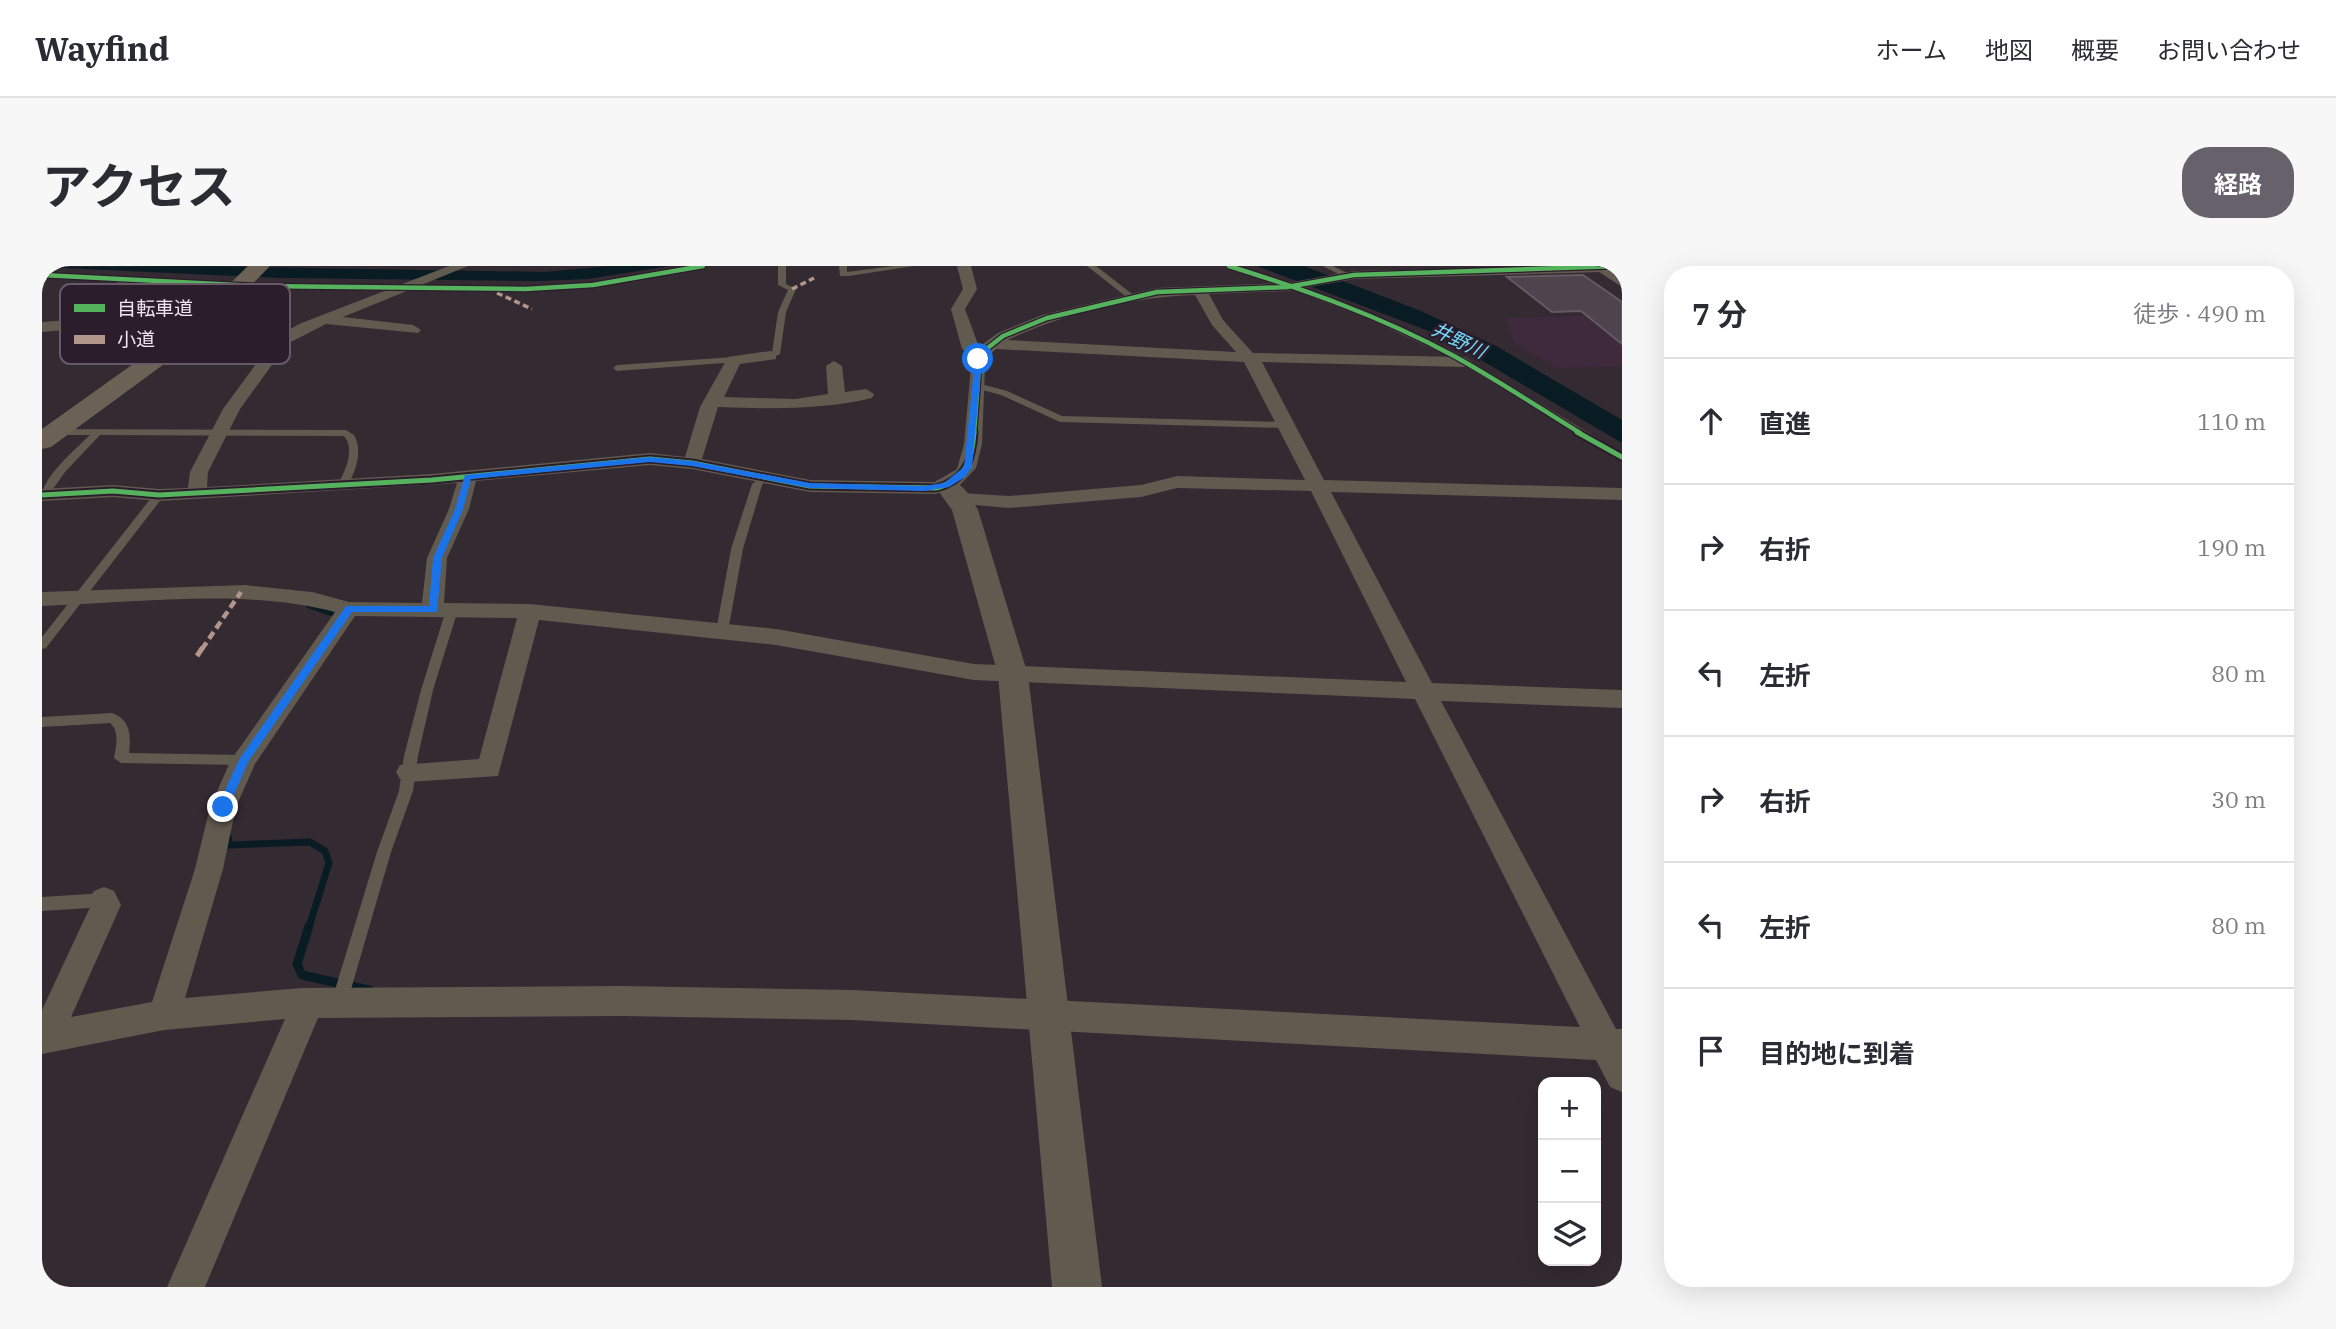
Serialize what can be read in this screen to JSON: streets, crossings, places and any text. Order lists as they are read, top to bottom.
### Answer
{
  "water": ["井野川"],
  "legend": ["自転車道", "小道"],
  "page": {
    "header": "Wayfind",
    "nav": [
      "ホーム",
      "地図",
      "概要",
      "お問い合わせ"
    ],
    "title": "アクセス",
    "buttons": "経路",
    "heading": ["7 分", "徒歩 · 490 m"],
    "list": [
      ["直進", "110 m"],
      ["右折", "190 m"],
      ["左折", "80 m"],
      ["右折", "30 m"],
      ["左折", "80 m"],
      "目的地に到着"
    ],
    "map_buttons": ["+", "−"]
  }
}
